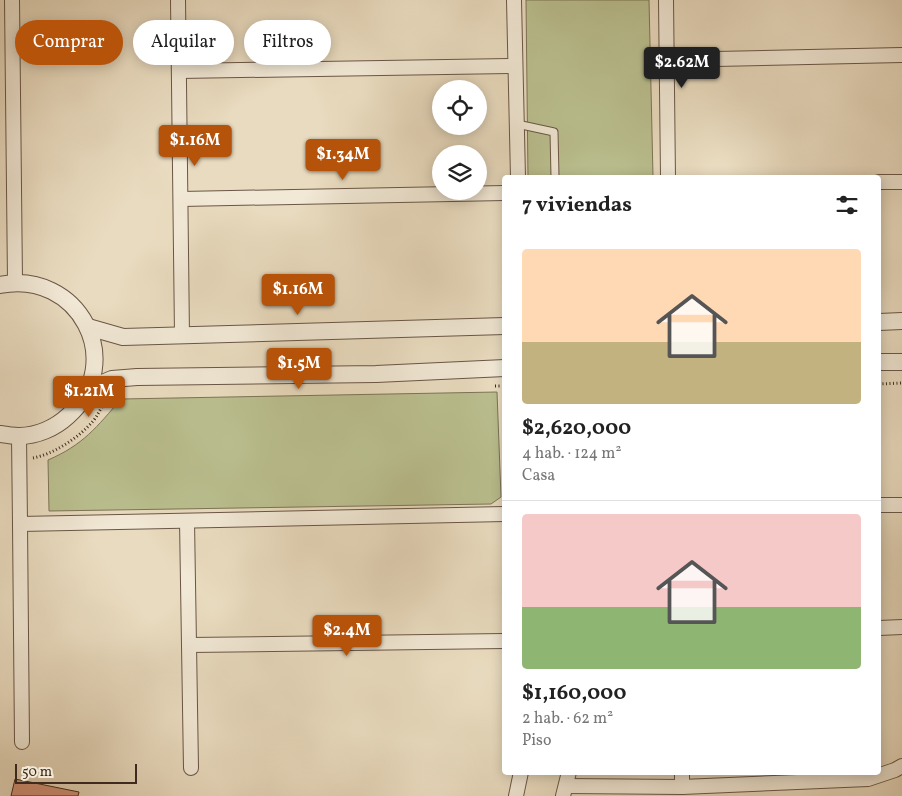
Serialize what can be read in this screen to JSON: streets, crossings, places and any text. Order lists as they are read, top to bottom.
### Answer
{
  "scale_bar": "50 m",
  "page": {
    "chip": ["Comprar", "Alquilar", "Filtros"],
    "price": [
      "$2.62M",
      "$1.16M",
      "$1.34M",
      "$1.16M",
      "$1.5M",
      "$1.21M",
      "$2.4M"
    ],
    "heading": "7 viviendas",
    "list": [
      {
        "name": "$2,620,000",
        "note": "4 hab. · 124 m² · Casa"
      },
      {
        "name": "$1,160,000",
        "note": "2 hab. · 62 m² · Piso"
      }
    ],
    "scale": "50 m"
  }
}
